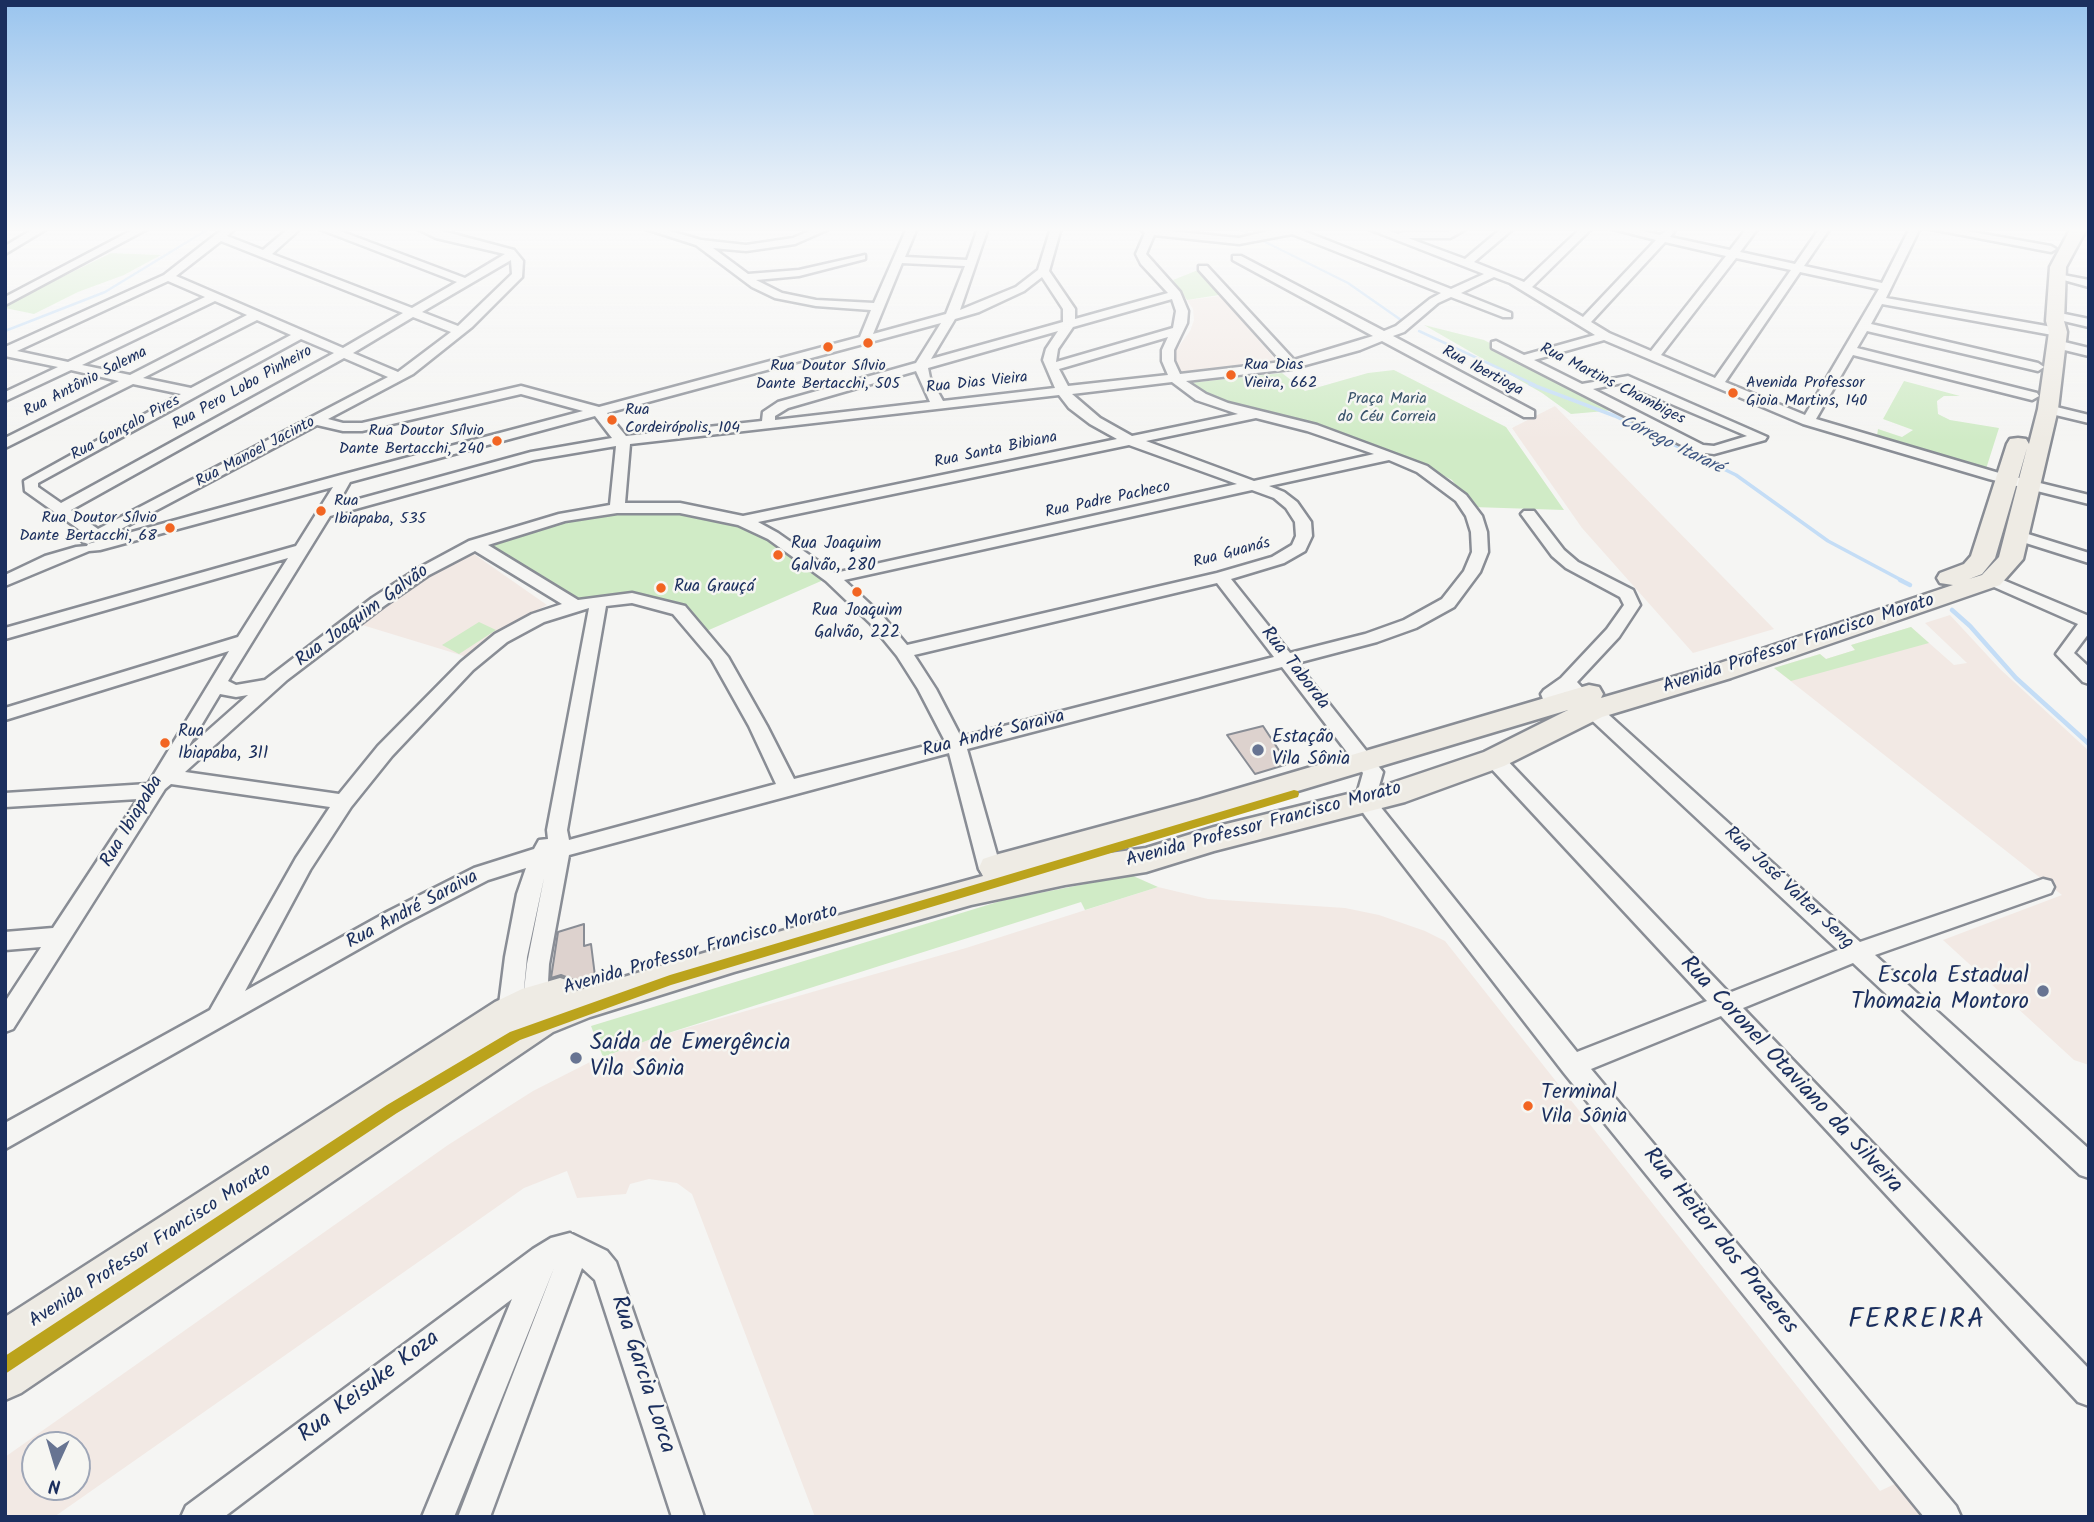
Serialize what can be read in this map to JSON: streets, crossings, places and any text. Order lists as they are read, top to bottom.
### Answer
{
  "streets": {
    "highway": ["Avenida Professor Francisco Morato"],
    "street": [
      "Rua Ibertioga",
      "Rua Antônio Salema",
      "Rua Dias Vieira",
      "Rua Martins Chambiges",
      "Rua Pero Lobo Pinheiro",
      "Rua Gonçalo Pires",
      "Rua Santa Bibiana",
      "Rua Manoel Jacinto",
      "Rua Padre Pacheco",
      "Rua Guanás",
      "Rua Joaquim Galvão",
      "Rua Taborda",
      "Rua André Saraiva",
      "Rua Ibiapaba",
      "Rua José Valter Seng",
      "Rua Coronel Otaviano da Silveira",
      "Rua Heitor dos Prazeres",
      "Rua Garcia Lorca",
      "Rua Keisuke Koza"
    ]
  },
  "crossings": [
    ["Rua Ibertioga", "Rua Dias Vieira"],
    ["Rua Dias Vieira", "Rua Guanás"],
    ["Rua Dias Vieira", "Rua André Saraiva"],
    ["Rua Dias Vieira", "Rua Ibiapaba"],
    ["Rua Pero Lobo Pinheiro", "Rua Gonçalo Pires"],
    ["Rua Santa Bibiana", "Rua Guanás"],
    ["Rua Santa Bibiana", "Rua Joaquim Galvão"],
    ["Rua Santa Bibiana", "Rua André Saraiva"],
    ["Rua Padre Pacheco", "Rua Guanás"],
    ["Rua Padre Pacheco", "Rua Joaquim Galvão"],
    ["Rua Padre Pacheco", "Rua André Saraiva"],
    ["Rua Guanás", "Rua Joaquim Galvão"],
    ["Rua Guanás", "Rua Taborda"],
    ["Rua Joaquim Galvão", "Avenida Professor Francisco Morato"],
    ["Rua Joaquim Galvão", "Rua André Saraiva"],
    ["Rua Joaquim Galvão", "Rua Ibiapaba"],
    ["Avenida Professor Francisco Morato", "Rua Taborda"],
    ["Avenida Professor Francisco Morato", "Rua José Valter Seng"],
    ["Avenida Professor Francisco Morato", "Rua Coronel Otaviano da Silveira"],
    ["Avenida Professor Francisco Morato", "Rua Heitor dos Prazeres"],
    ["Rua Taborda", "Rua André Saraiva"],
    ["Rua Taborda", "Rua Heitor dos Prazeres"],
    ["Rua Garcia Lorca", "Rua Keisuke Koza"]
  ],
  "districts": ["FERREIRA"],
  "water": ["Córrego Itararé"],
  "parks": ["Praça Maria do Céu Correia"],
  "places": [
    "Rua Doutor Sílvio Dante Bertacchi, 505",
    "Rua Dias Vieira, 662",
    "Avenida Professor Gioia Martins, 140",
    "Rua Cordeirópolis, 104",
    "Rua Doutor Sílvio Dante Bertacchi, 240",
    "Rua Ibiapaba, 535",
    "Rua Doutor Sílvio Dante Bertacchi, 68",
    "Rua Joaquim Galvão, 280",
    "Rua Grauçá",
    "Rua Joaquim Galvão, 222",
    "Rua Ibiapaba, 311",
    "Estação Vila Sônia",
    "Escola Estadual Thomazia Montoro",
    "Saída de Emergência Vila Sônia",
    "Terminal Vila Sônia"
  ],
  "north": "bottom"
}
